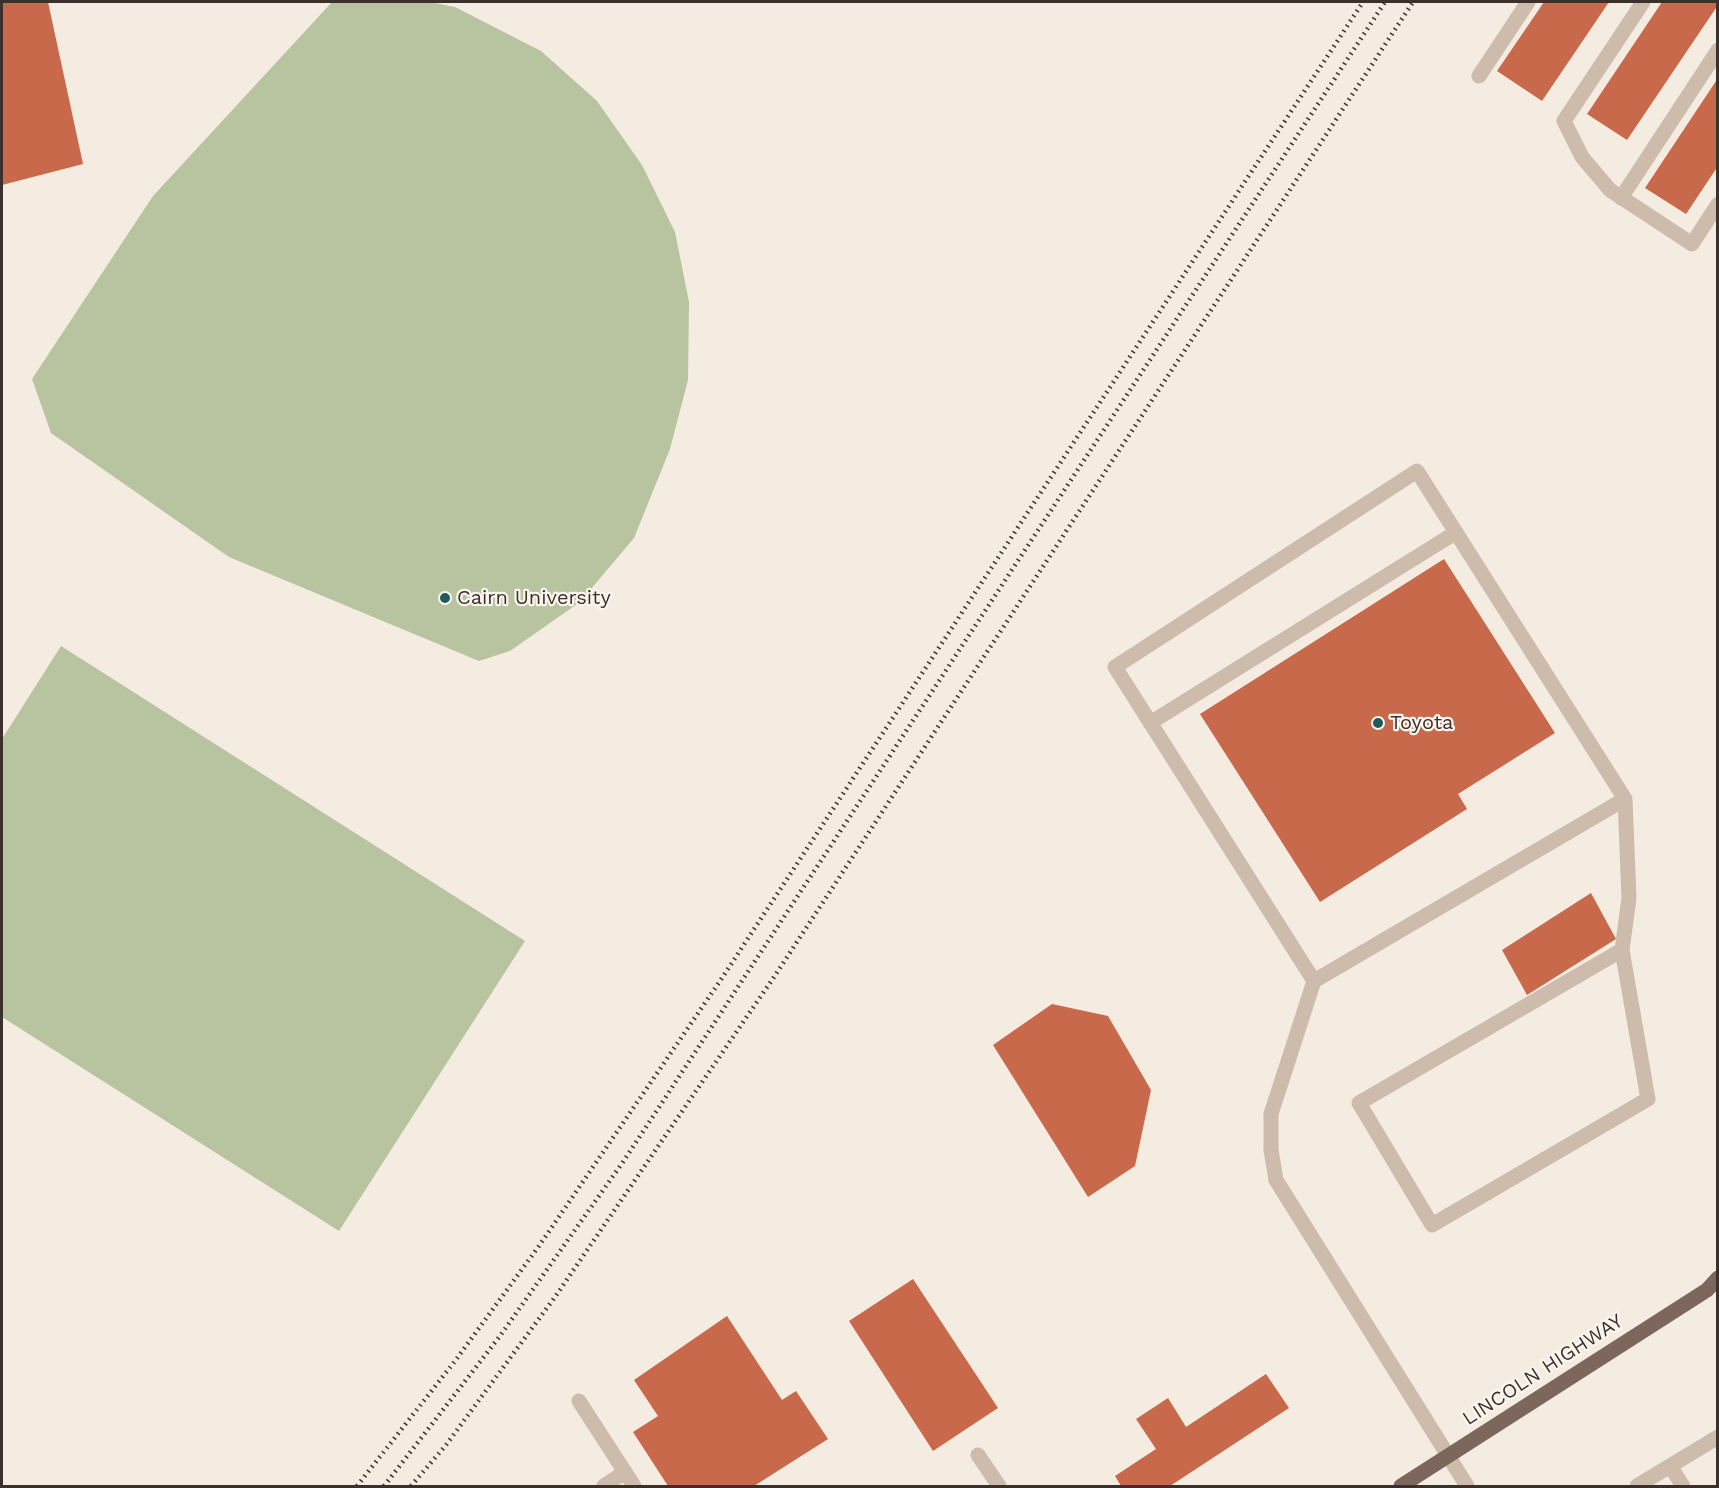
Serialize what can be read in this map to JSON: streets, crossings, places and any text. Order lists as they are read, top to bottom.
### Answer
{
  "streets": {
    "main road": ["LINCOLN HIGHWAY"]
  },
  "places": ["Cairn University", "Toyota"]
}
